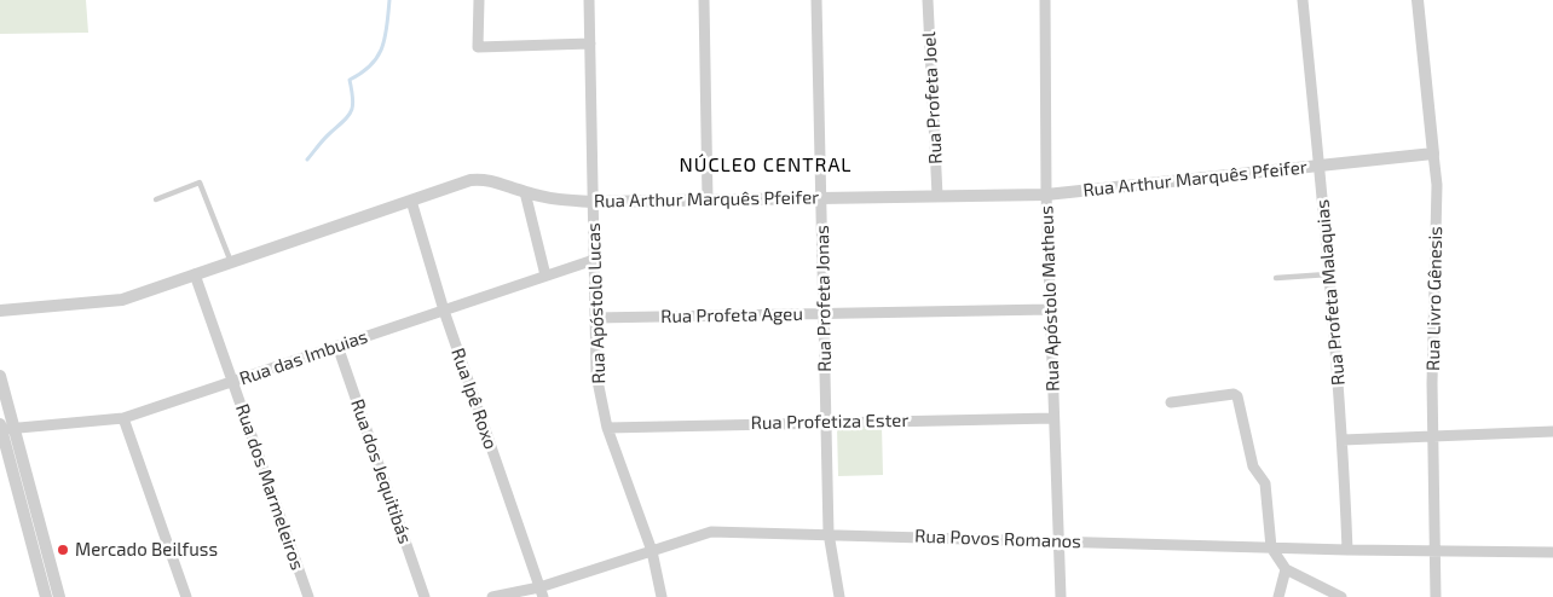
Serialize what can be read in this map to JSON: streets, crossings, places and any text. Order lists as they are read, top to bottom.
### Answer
{
  "streets": {
    "street": [
      "Rua Profeta Joel",
      "Rua Arthur Marquês Pfeifer",
      "Rua Profeta Malaquias",
      "Rua Profeta Jonas",
      "Rua Apóstolo Matheus",
      "Rua Livro Gênesis",
      "Rua Apóstolo Lucas",
      "Rua Profeta Ageu",
      "Rua das Imbuias",
      "Rua Ipê Roxo",
      "Rua Profetiza Ester",
      "Rua dos Jequitibás",
      "Rua dos Marmeleiros",
      "Rua Povos Romanos"
    ]
  },
  "crossings": [
    ["Rua Profeta Joel", "Rua Arthur Marquês Pfeifer"],
    ["Rua Arthur Marquês Pfeifer", "Rua Profeta Malaquias"],
    ["Rua Arthur Marquês Pfeifer", "Rua Profeta Jonas"],
    ["Rua Arthur Marquês Pfeifer", "Rua Apóstolo Matheus"],
    ["Rua Arthur Marquês Pfeifer", "Rua Livro Gênesis"],
    ["Rua Arthur Marquês Pfeifer", "Rua Apóstolo Lucas"],
    ["Rua Arthur Marquês Pfeifer", "Rua Ipê Roxo"],
    ["Rua Arthur Marquês Pfeifer", "Rua dos Marmeleiros"],
    ["Rua Profeta Malaquias", "Rua Povos Romanos"],
    ["Rua Profeta Jonas", "Rua Profeta Ageu"],
    ["Rua Profeta Jonas", "Rua Profetiza Ester"],
    ["Rua Profeta Jonas", "Rua Povos Romanos"],
    ["Rua Apóstolo Matheus", "Rua Profeta Ageu"],
    ["Rua Apóstolo Matheus", "Rua Profetiza Ester"],
    ["Rua Apóstolo Matheus", "Rua Povos Romanos"],
    ["Rua Livro Gênesis", "Rua Povos Romanos"],
    ["Rua Apóstolo Lucas", "Rua Profeta Ageu"],
    ["Rua Apóstolo Lucas", "Rua das Imbuias"],
    ["Rua Apóstolo Lucas", "Rua Profetiza Ester"],
    ["Rua Apóstolo Lucas", "Rua Povos Romanos"],
    ["Rua das Imbuias", "Rua Ipê Roxo"],
    ["Rua das Imbuias", "Rua dos Jequitibás"],
    ["Rua das Imbuias", "Rua dos Marmeleiros"],
    ["Rua Ipê Roxo", "Rua Povos Romanos"]
  ],
  "districts": ["NÚCLEO CENTRAL"],
  "places": ["Mercado Beilfuss"]
}
